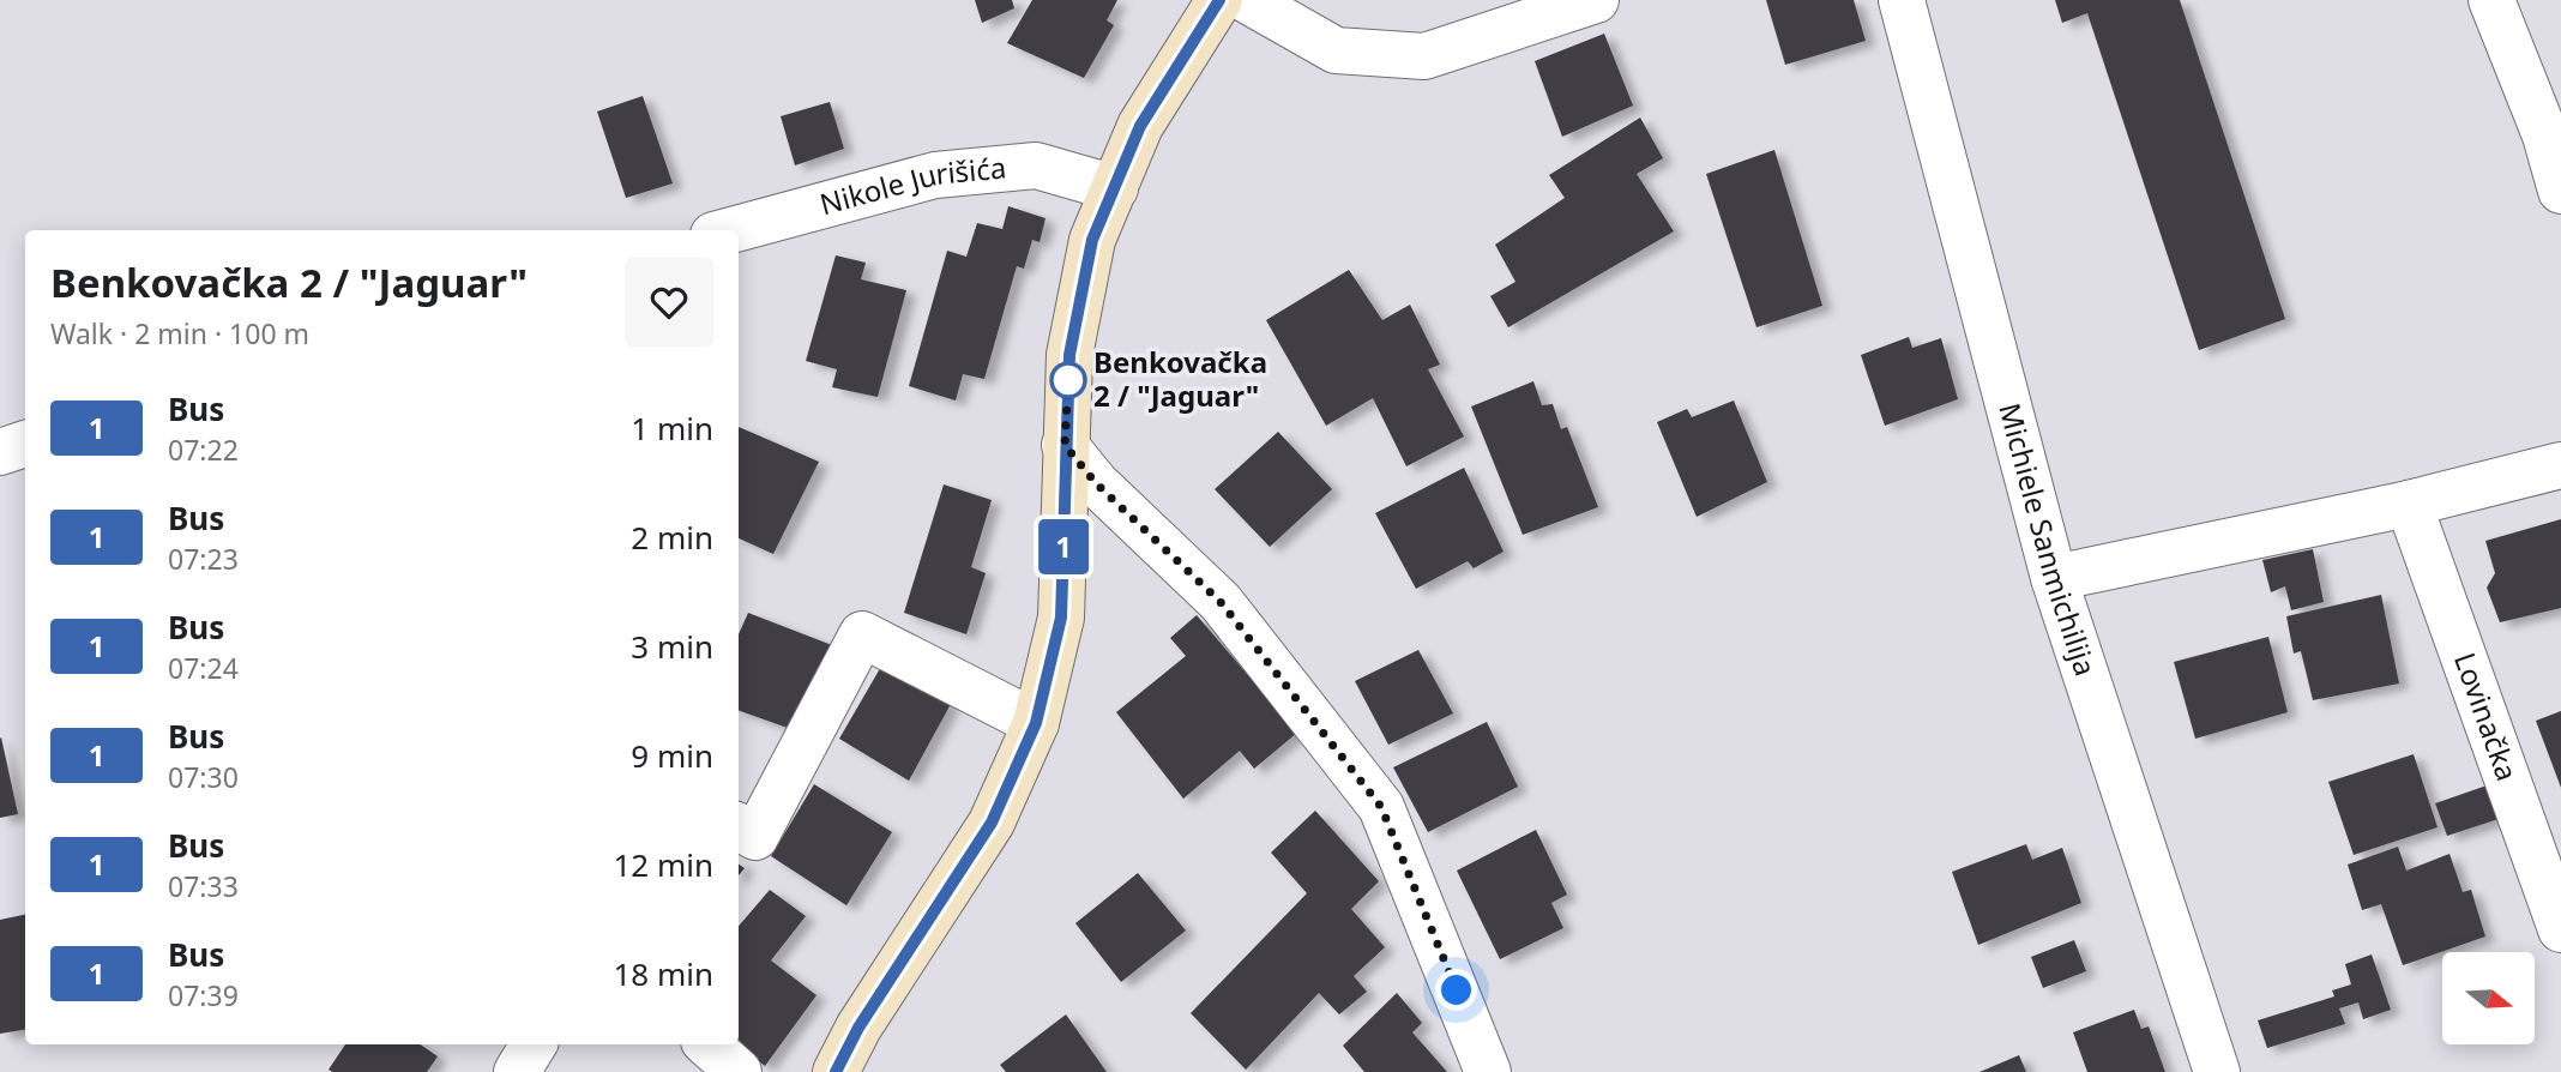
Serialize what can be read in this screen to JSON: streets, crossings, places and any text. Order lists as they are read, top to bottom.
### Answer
{
  "streets": {
    "street": ["Nikole Jurišića", "Michiele Sanmichilija", "Lovinačka"]
  },
  "places": ["Benkovačka 2 / \"Jaguar\""],
  "lines": ["bus line 1"],
  "north": "right",
  "page": {
    "on_map": "1",
    "heading": ["Benkovačka 2 / \"Jaguar\"", "Walk · 2 min · 100 m"],
    "list": [
      {
        "mark": "1",
        "name": "Bus",
        "note": "07:22",
        "value": "1 min"
      },
      {
        "mark": "1",
        "name": "Bus",
        "note": "07:23",
        "value": "2 min"
      },
      {
        "mark": "1",
        "name": "Bus",
        "note": "07:24",
        "value": "3 min"
      },
      {
        "mark": "1",
        "name": "Bus",
        "note": "07:30",
        "value": "9 min"
      },
      {
        "mark": "1",
        "name": "Bus",
        "note": "07:33",
        "value": "12 min"
      },
      {
        "mark": "1",
        "name": "Bus",
        "note": "07:39",
        "value": "18 min"
      }
    ]
  }
}
